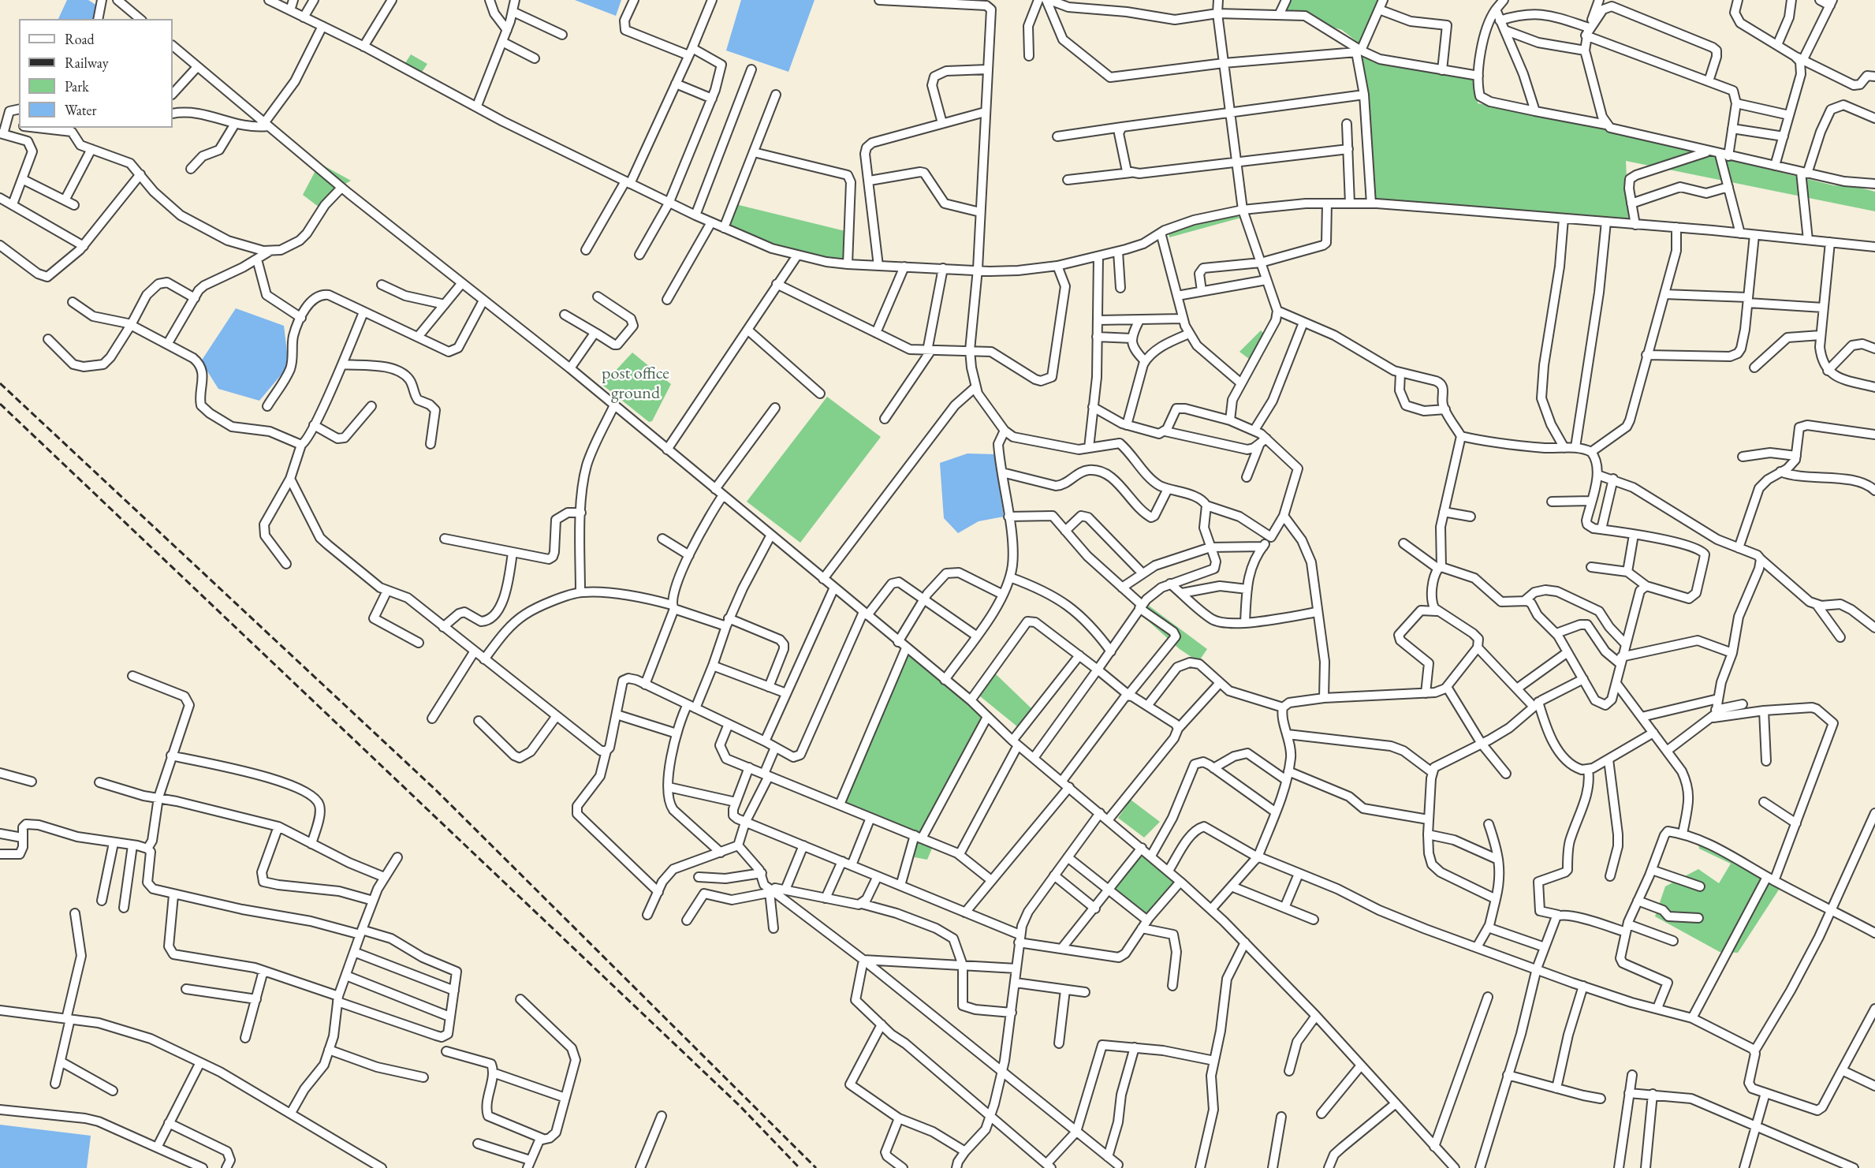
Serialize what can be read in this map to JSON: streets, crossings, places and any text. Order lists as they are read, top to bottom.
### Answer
{
  "parks": ["post office ground"],
  "legend": [
    "Road",
    "Railway",
    "Park",
    "Water"
  ]
}
